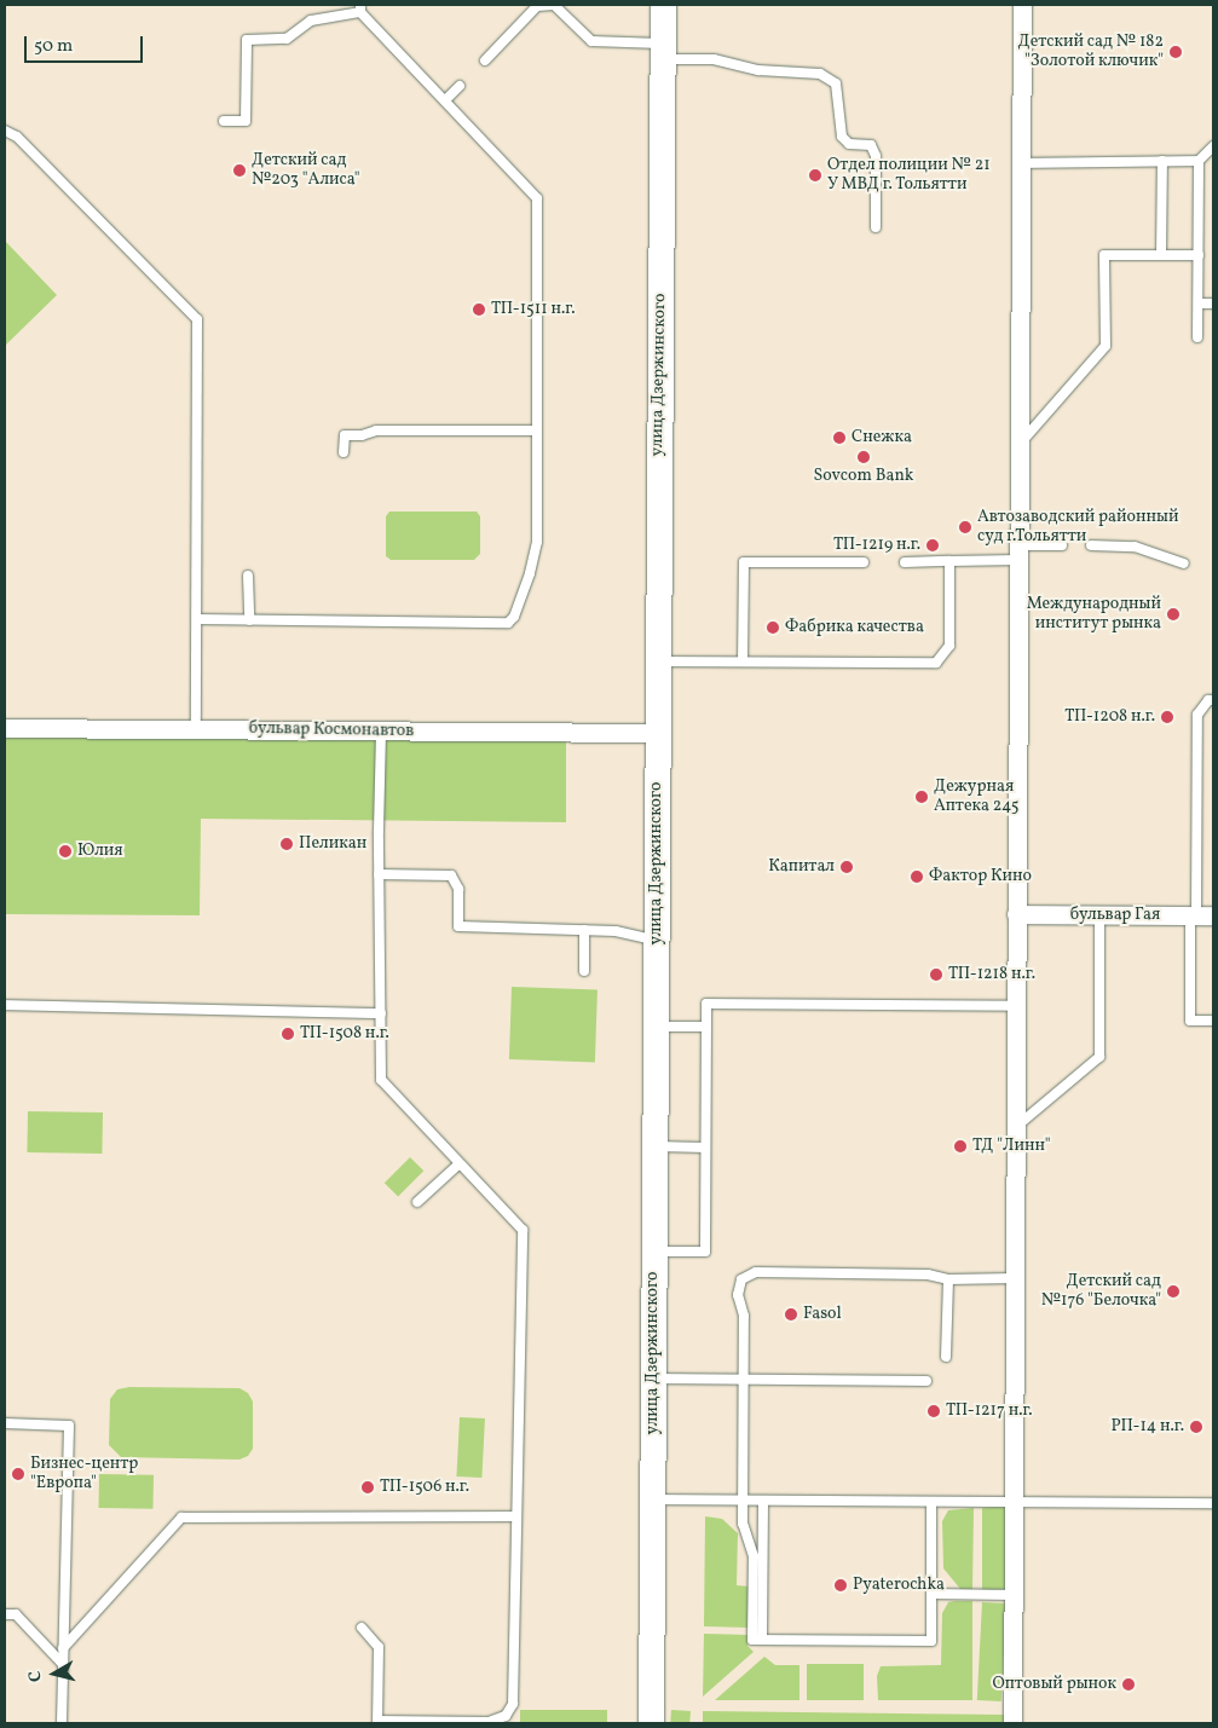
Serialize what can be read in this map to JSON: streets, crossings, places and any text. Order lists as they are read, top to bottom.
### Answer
{
  "streets": {
    "main road": ["улица Дзержинского"],
    "street": ["бульвар Космонавтов", "бульвар Гая"]
  },
  "crossings": [
    ["улица Дзержинского", "бульвар Космонавтов"]
  ],
  "places": [
    "Детский сад № 182 \"Золотой ключик\"",
    "Детский сад №203 \"Алиса\"",
    "Отдел полиции № 21 У МВД г. Тольятти",
    "ТП-1511 н.г.",
    "Снежка",
    "Sovcom Bank",
    "Автозаводский районный суд г.Тольятти",
    "ТП-1219 н.г.",
    "Международный институт рынка",
    "Фабрика качества",
    "ТП-1208 н.г.",
    "Дежурная Аптека 245",
    "Пеликан",
    "Юлия",
    "Капитал",
    "Фактор Кино",
    "ТП-1218 н.г.",
    "ТП-1508 н.г.",
    "ТД \"Линн\"",
    "Детский сад №176 \"Белочка\"",
    "Fasol",
    "ТП-1217 н.г.",
    "РП-14 н.г.",
    "Бизнес-центр \"Европа\"",
    "ТП-1506 н.г.",
    "Pyaterochka",
    "Оптовый рынок"
  ],
  "scale_bar": "50 m",
  "north": "left"
}
